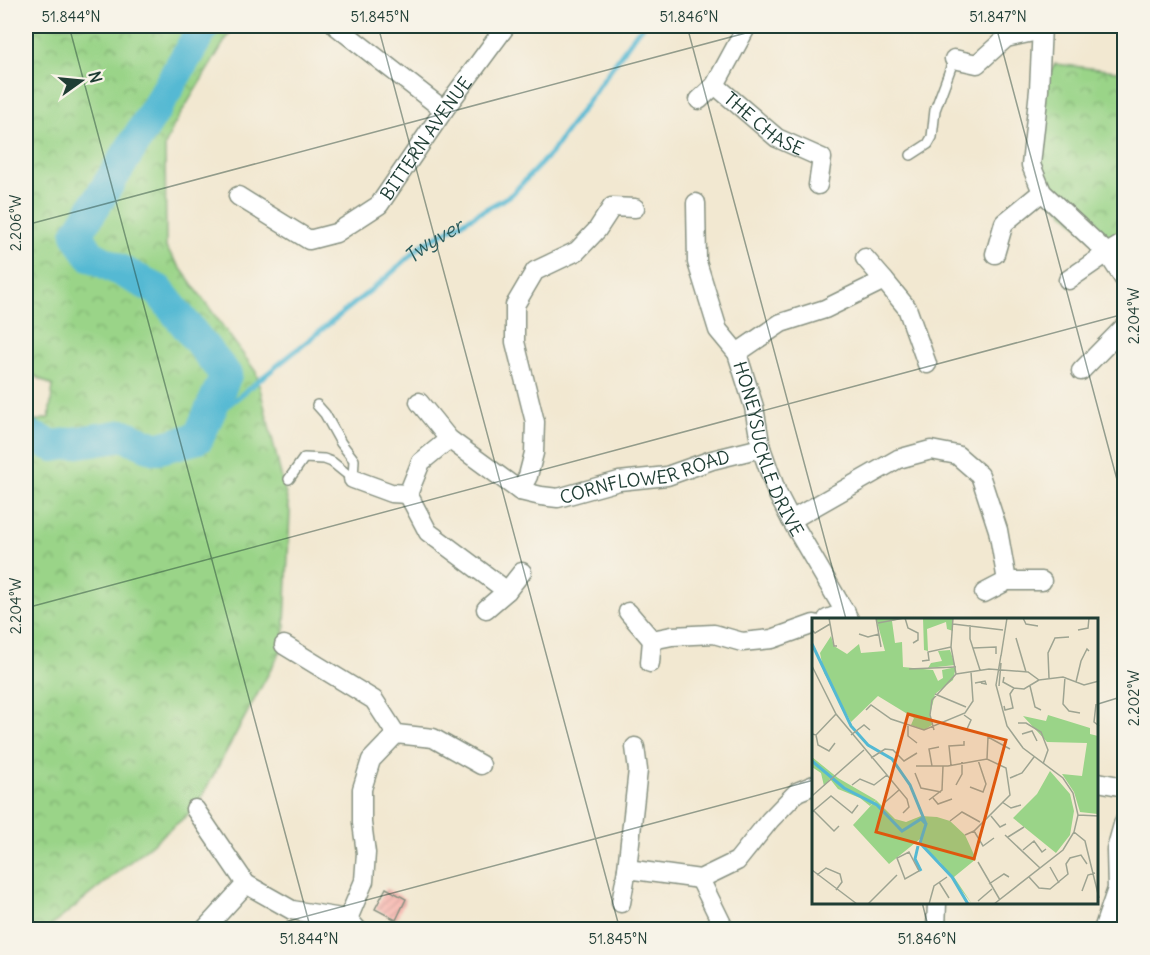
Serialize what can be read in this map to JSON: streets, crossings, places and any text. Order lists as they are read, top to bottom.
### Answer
{
  "streets": {
    "street": [
      "THE CHASE",
      "BITTERN AVENUE",
      "HONEYSUCKLE DRIVE",
      "CORNFLOWER ROAD"
    ]
  },
  "crossings": [
    ["HONEYSUCKLE DRIVE", "CORNFLOWER ROAD"]
  ],
  "water": ["Twyver"],
  "north": "right",
  "coordinates": [
    "51.844°N",
    "51.845°N",
    "51.846°N",
    "51.847°N",
    "2.206°W",
    "2.204°W",
    "2.202°W"
  ]
}
